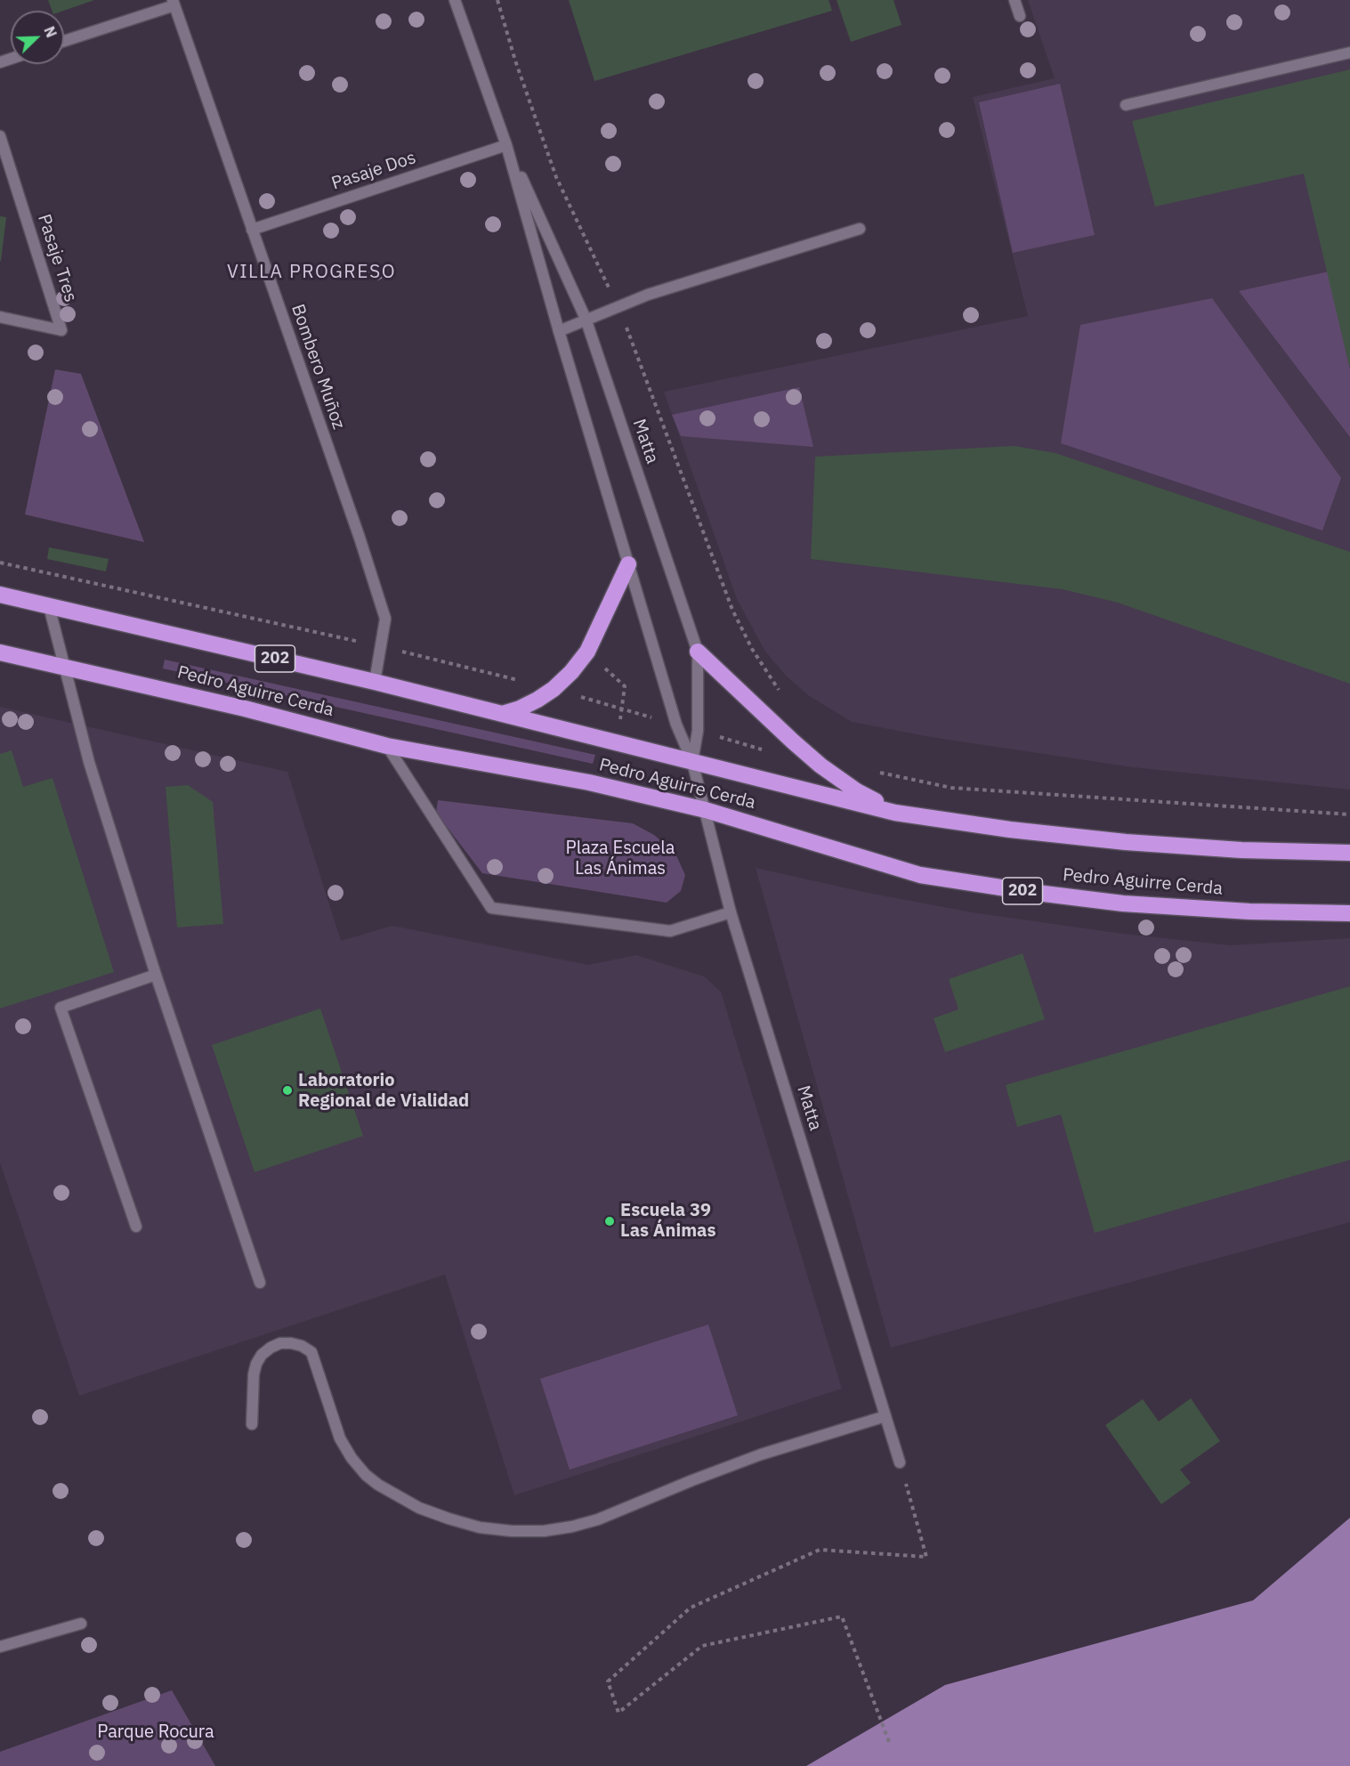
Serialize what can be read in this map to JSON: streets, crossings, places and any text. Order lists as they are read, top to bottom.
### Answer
{
  "streets": {
    "highway": ["202", "Pedro Aguirre Cerda"],
    "street": [
      "Pasaje Dos",
      "Pasaje Tres",
      "Bombero Muñoz",
      "Matta"
    ]
  },
  "crossings": [
    ["Pasaje Dos", "Bombero Muñoz"],
    ["Pasaje Dos", "Matta"],
    ["Bombero Muñoz", "Pedro Aguirre Cerda"],
    ["Matta", "Pedro Aguirre Cerda"]
  ],
  "districts": ["VILLA PROGRESO"],
  "parks": ["Plaza Escuela Las Ánimas", "Parque Rocura"],
  "places": ["Laboratorio Regional de Vialidad", "Escuela 39 Las Ánimas"],
  "north": "top right"
}
